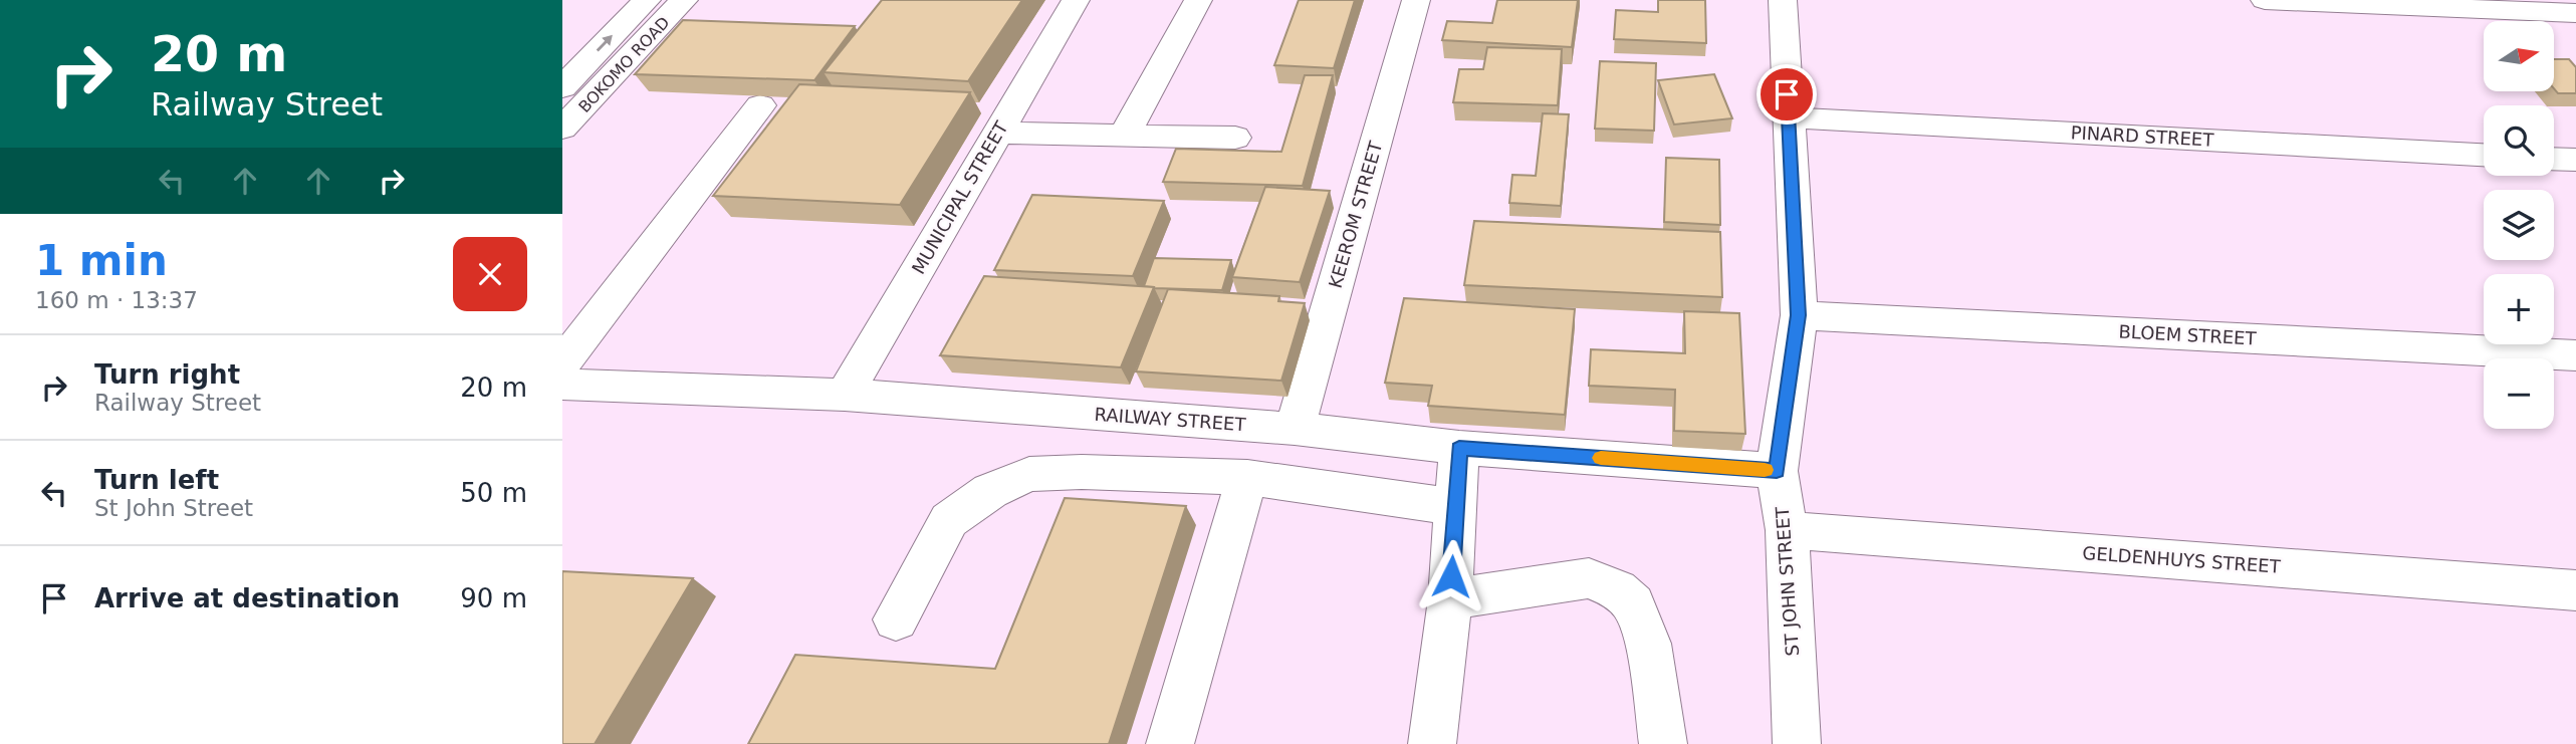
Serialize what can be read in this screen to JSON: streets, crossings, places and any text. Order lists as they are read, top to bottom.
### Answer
{
  "streets": {
    "street": [
      "BOKOMO ROAD",
      "PINARD STREET",
      "MUNICIPAL STREET",
      "KEEROM STREET",
      "BLOEM STREET",
      "RAILWAY STREET",
      "GELDENHUYS STREET",
      "ST JOHN STREET"
    ]
  },
  "crossings": [
    ["PINARD STREET", "ST JOHN STREET"],
    ["MUNICIPAL STREET", "RAILWAY STREET"],
    ["KEEROM STREET", "RAILWAY STREET"],
    ["BLOEM STREET", "ST JOHN STREET"],
    ["RAILWAY STREET", "ST JOHN STREET"],
    ["GELDENHUYS STREET", "ST JOHN STREET"]
  ],
  "north": "right",
  "page": {
    "turn": ["20 m", "Railway Street"],
    "map_buttons": ["+", "−"],
    "heading": ["1 min", "160 m · 13:37"],
    "list": [
      {
        "name": "Turn right",
        "note": "Railway Street",
        "value": "20 m"
      },
      {
        "name": "Turn left",
        "note": "St John Street",
        "value": "50 m"
      },
      {
        "name": "Arrive at destination",
        "value": "90 m"
      }
    ]
  }
}
